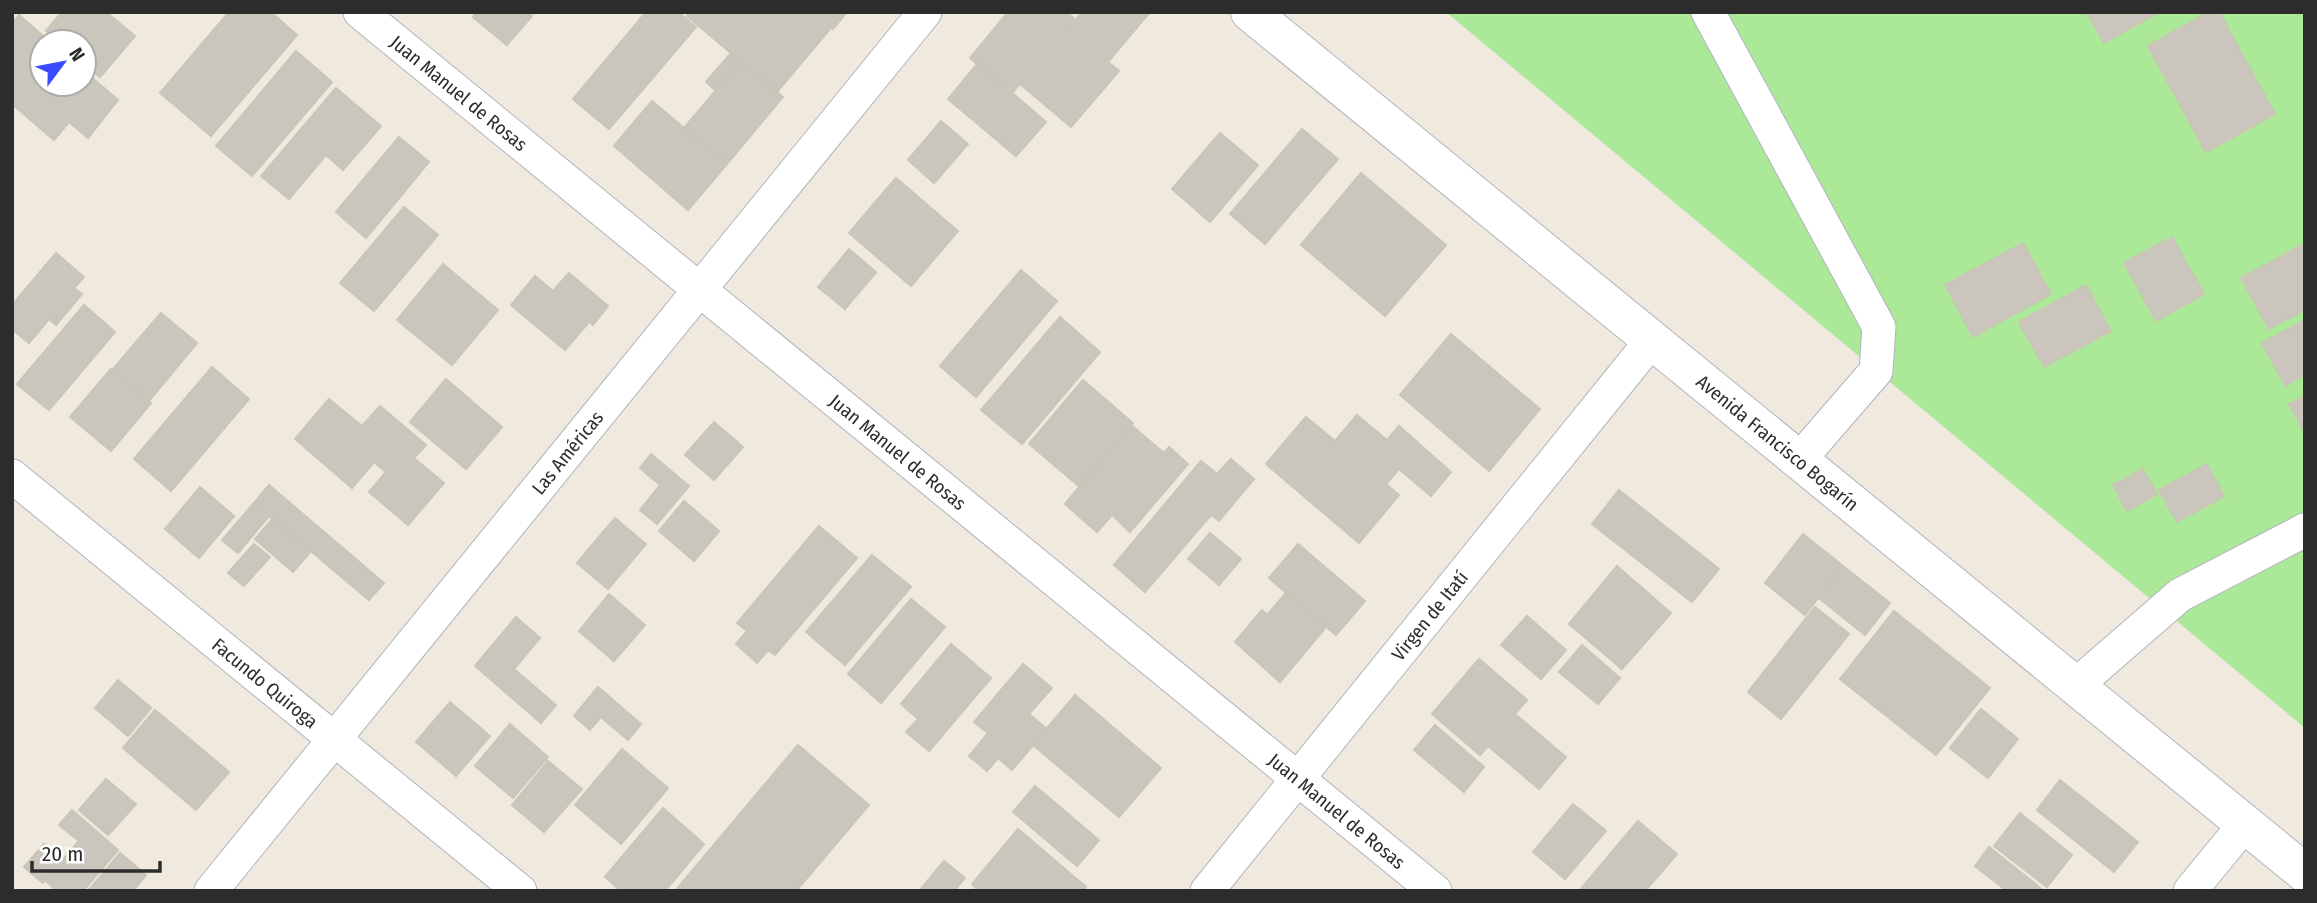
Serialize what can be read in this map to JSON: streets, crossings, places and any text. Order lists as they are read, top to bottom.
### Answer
{
  "streets": {
    "street": [
      "Juan Manuel de Rosas",
      "Avenida Francisco Bogarín",
      "Las Américas",
      "Virgen de Itatí",
      "Facundo Quiroga"
    ]
  },
  "crossings": [
    ["Juan Manuel de Rosas", "Las Américas"],
    ["Juan Manuel de Rosas", "Virgen de Itatí"],
    ["Avenida Francisco Bogarín", "Virgen de Itatí"],
    ["Las Américas", "Facundo Quiroga"]
  ],
  "scale_bar": "20 m",
  "north": "top right"
}
